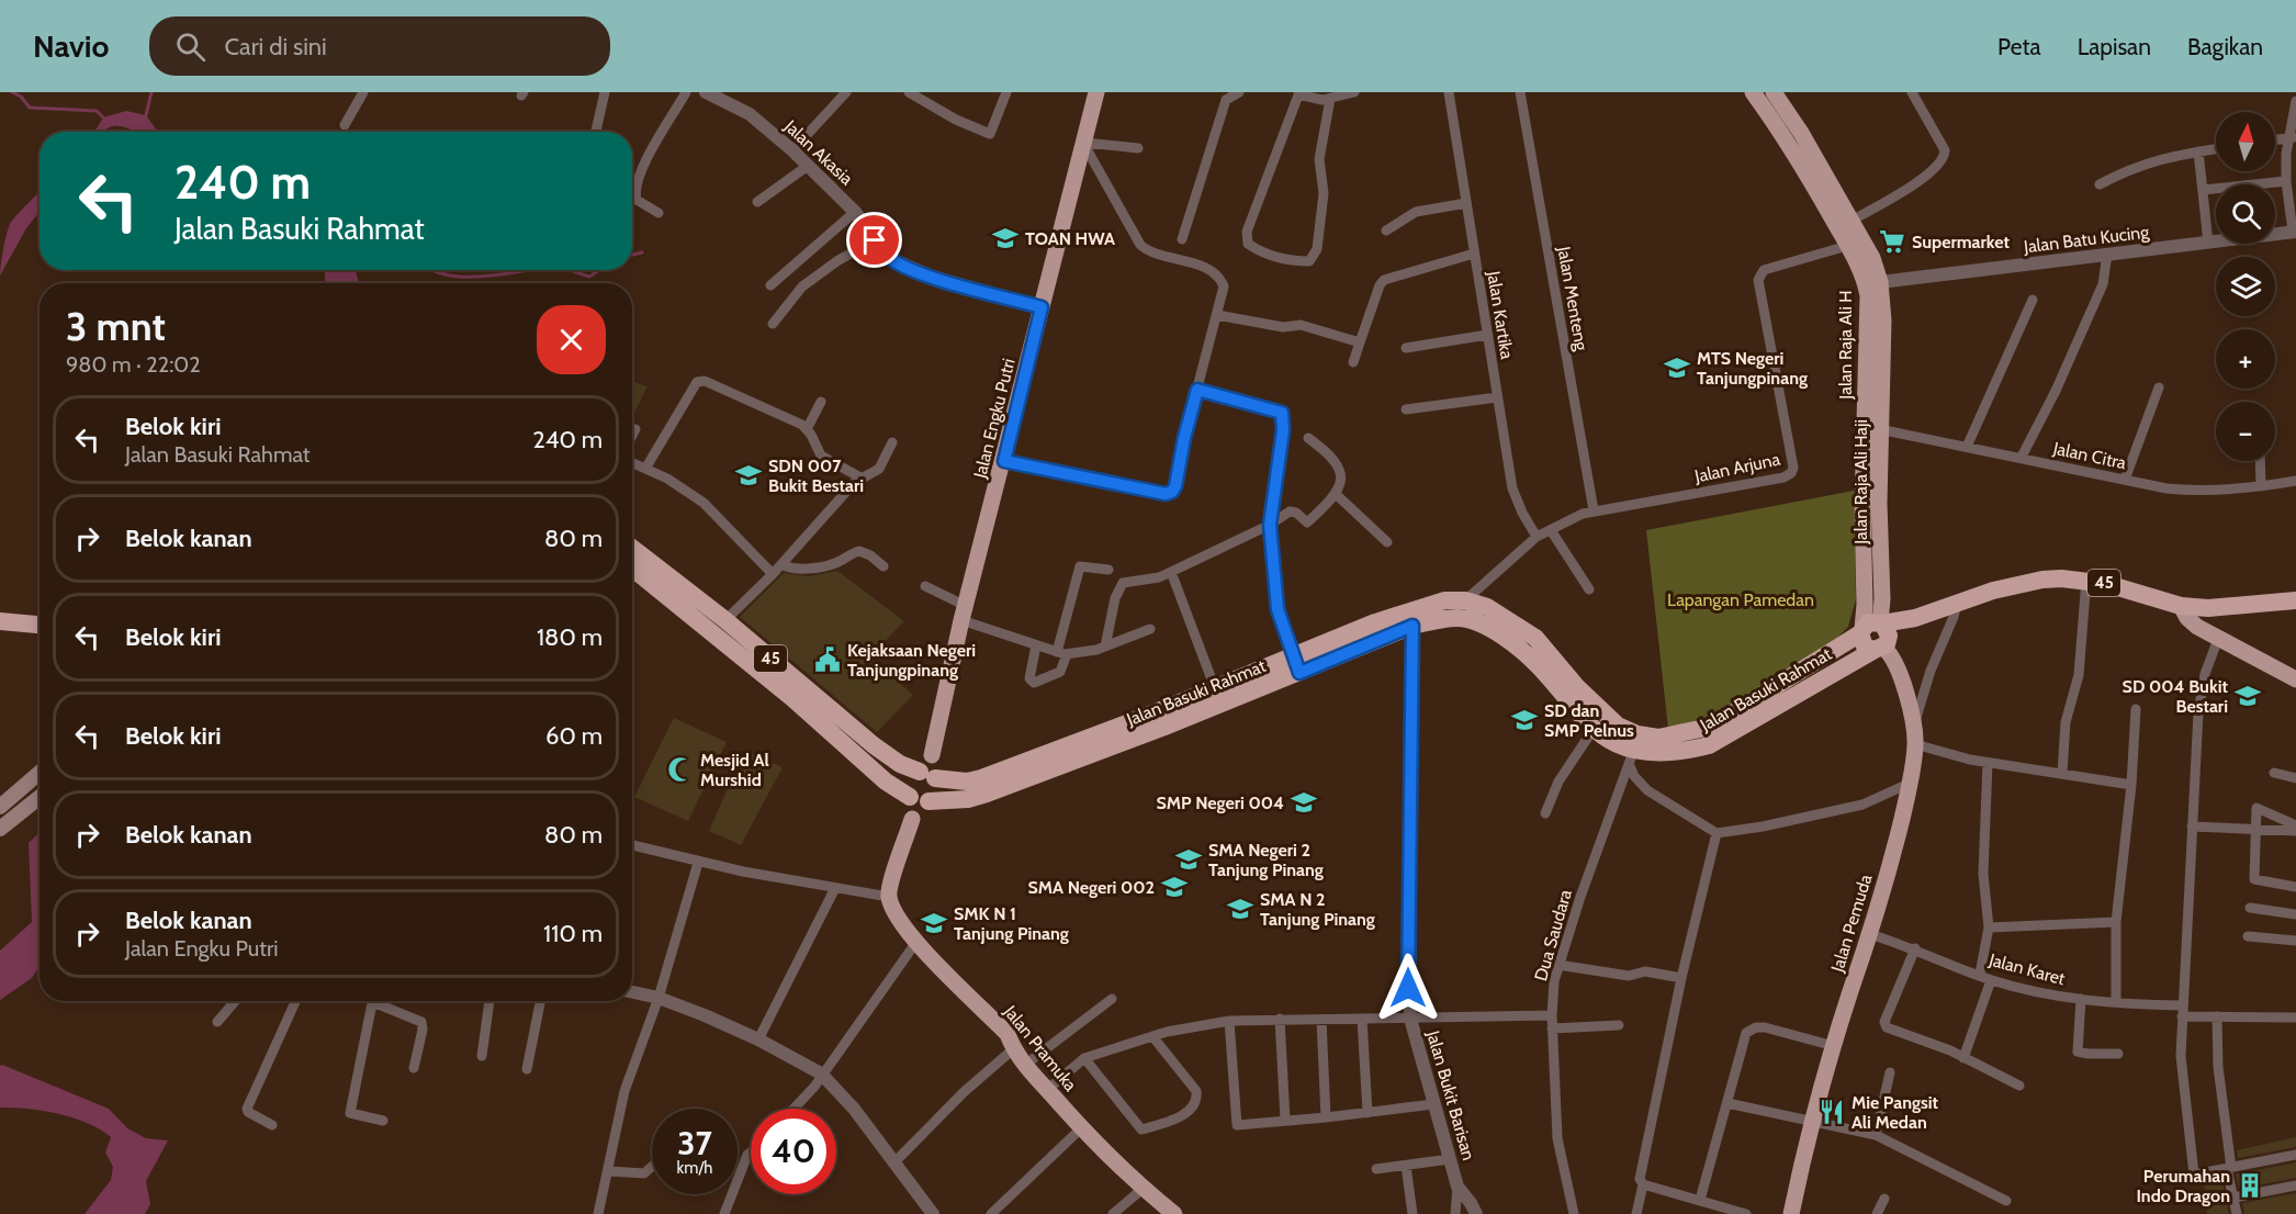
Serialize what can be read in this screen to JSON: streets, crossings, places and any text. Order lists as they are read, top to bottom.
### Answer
{
  "streets": {
    "highway": ["45", "Jalan Basuki Rahmat"],
    "main road": [
      "Jalan Raja Ali H",
      "Jalan Engku Putri",
      "Jalan Raja Ali Haji",
      "Jalan Pemuda",
      "Jalan Pramuka"
    ],
    "street": [
      "Jalan Akasia",
      "Jalan Batu Kucing",
      "Jalan Menteng",
      "Jalan Kartika",
      "Jalan Citra",
      "Jalan Arjuna",
      "Dua Saudara",
      "Jalan Karet",
      "Jalan Bukit Barisan"
    ]
  },
  "crossings": [
    ["Jalan Akasia", "Jalan Engku Putri"],
    ["Jalan Batu Kucing", "Jalan Raja Ali Haji"],
    ["Jalan Menteng", "Jalan Arjuna"],
    ["Jalan Kartika", "Jalan Arjuna"],
    ["Jalan Raja Ali H", "Jalan Arjuna"],
    ["Jalan Raja Ali H", "Jalan Raja Ali Haji"],
    ["Jalan Raja Ali H", "45"],
    ["Jalan Raja Ali H", "Jalan Basuki Rahmat"],
    ["Jalan Raja Ali H", "Jalan Pemuda"],
    ["Jalan Citra", "Jalan Raja Ali Haji"],
    ["Jalan Arjuna", "Jalan Basuki Rahmat"],
    ["Jalan Raja Ali Haji", "45"],
    ["Jalan Raja Ali Haji", "Jalan Basuki Rahmat"],
    ["Jalan Raja Ali Haji", "Jalan Pemuda"],
    ["45", "Jalan Basuki Rahmat"],
    ["45", "Jalan Pemuda"],
    ["Jalan Basuki Rahmat", "Jalan Pemuda"],
    ["Jalan Basuki Rahmat", "Dua Saudara"],
    ["Jalan Basuki Rahmat", "Jalan Bukit Barisan"],
    ["Jalan Pemuda", "Jalan Karet"]
  ],
  "parks": ["Lapangan Pamedan"],
  "places": {
    "school or university": [
      "TOAN HWA",
      "MTS Negeri Tanjungpinang",
      "SDN 007 Bukit Bestari",
      "SD 004 Bukit Bestari",
      "SD dan SMP Pelnus",
      "SMP Negeri 004",
      "SMA Negeri 2 Tanjung Pinang",
      "SMA Negeri 002",
      "SMA N 2 Tanjung Pinang",
      "SMK N 1 Tanjung Pinang"
    ],
    "supermarket": ["Supermarket"],
    "public building": ["Kejaksaan Negeri Tanjungpinang"],
    "mosque": ["Mesjid Al Murshid"],
    "restaurant": ["Mie Pangsit Ali Medan"],
    "building": ["Perumahan Indo Dragon"]
  },
  "north": "top",
  "page": {
    "header": "Navio",
    "search": "Cari di sini",
    "nav": ["Peta", "Lapisan", "Bagikan"],
    "map_buttons": ["+", "−"],
    "turn": ["240 m", "Jalan Basuki Rahmat"],
    "heading": ["3 mnt", "980 m · 22:02"],
    "list": [
      {
        "name": "Belok kiri",
        "note": "Jalan Basuki Rahmat",
        "value": "240 m"
      },
      {
        "name": "Belok kanan",
        "value": "80 m"
      },
      {
        "name": "Belok kiri",
        "value": "180 m"
      },
      {
        "name": "Belok kiri",
        "value": "60 m"
      },
      {
        "name": "Belok kanan",
        "value": "80 m"
      },
      {
        "name": "Belok kanan",
        "note": "Jalan Engku Putri",
        "value": "110 m"
      }
    ],
    "speed": "37 km/h",
    "limit": "40"
  }
}
